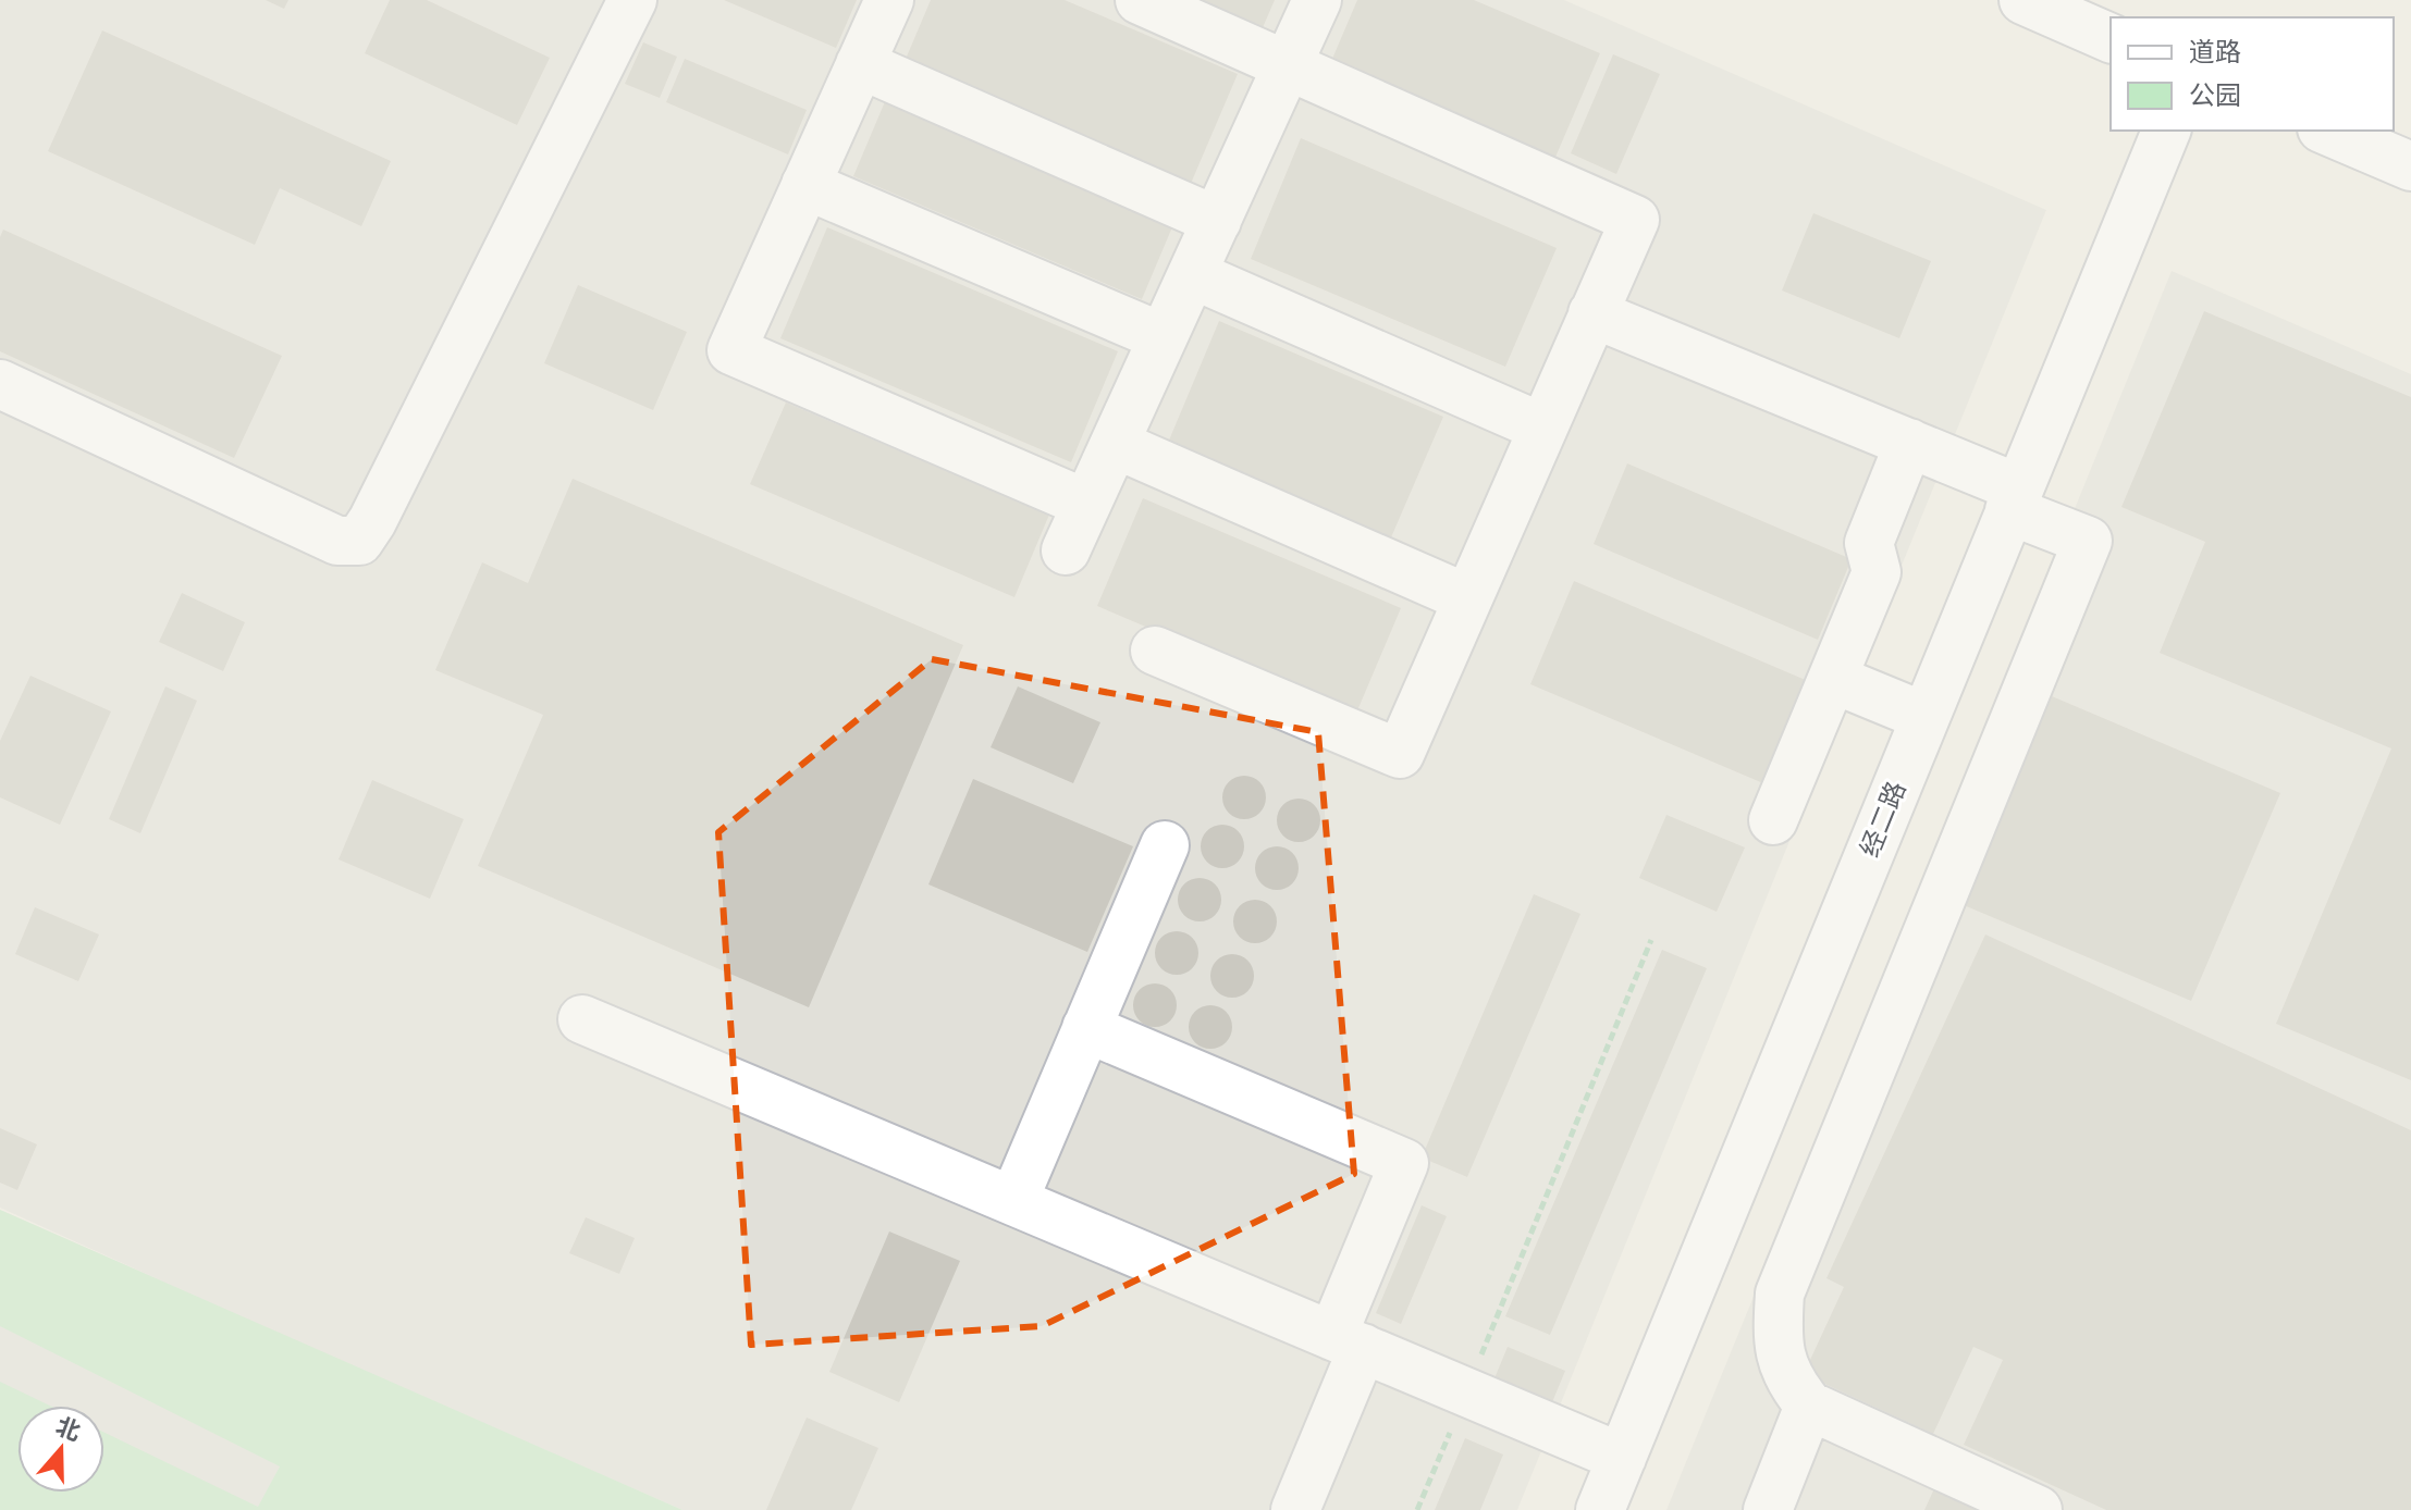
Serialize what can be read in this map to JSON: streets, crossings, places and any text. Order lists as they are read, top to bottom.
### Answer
{
  "streets": {
    "street": ["经二路"]
  },
  "legend": ["道路", "公园"],
  "north": "top"
}
